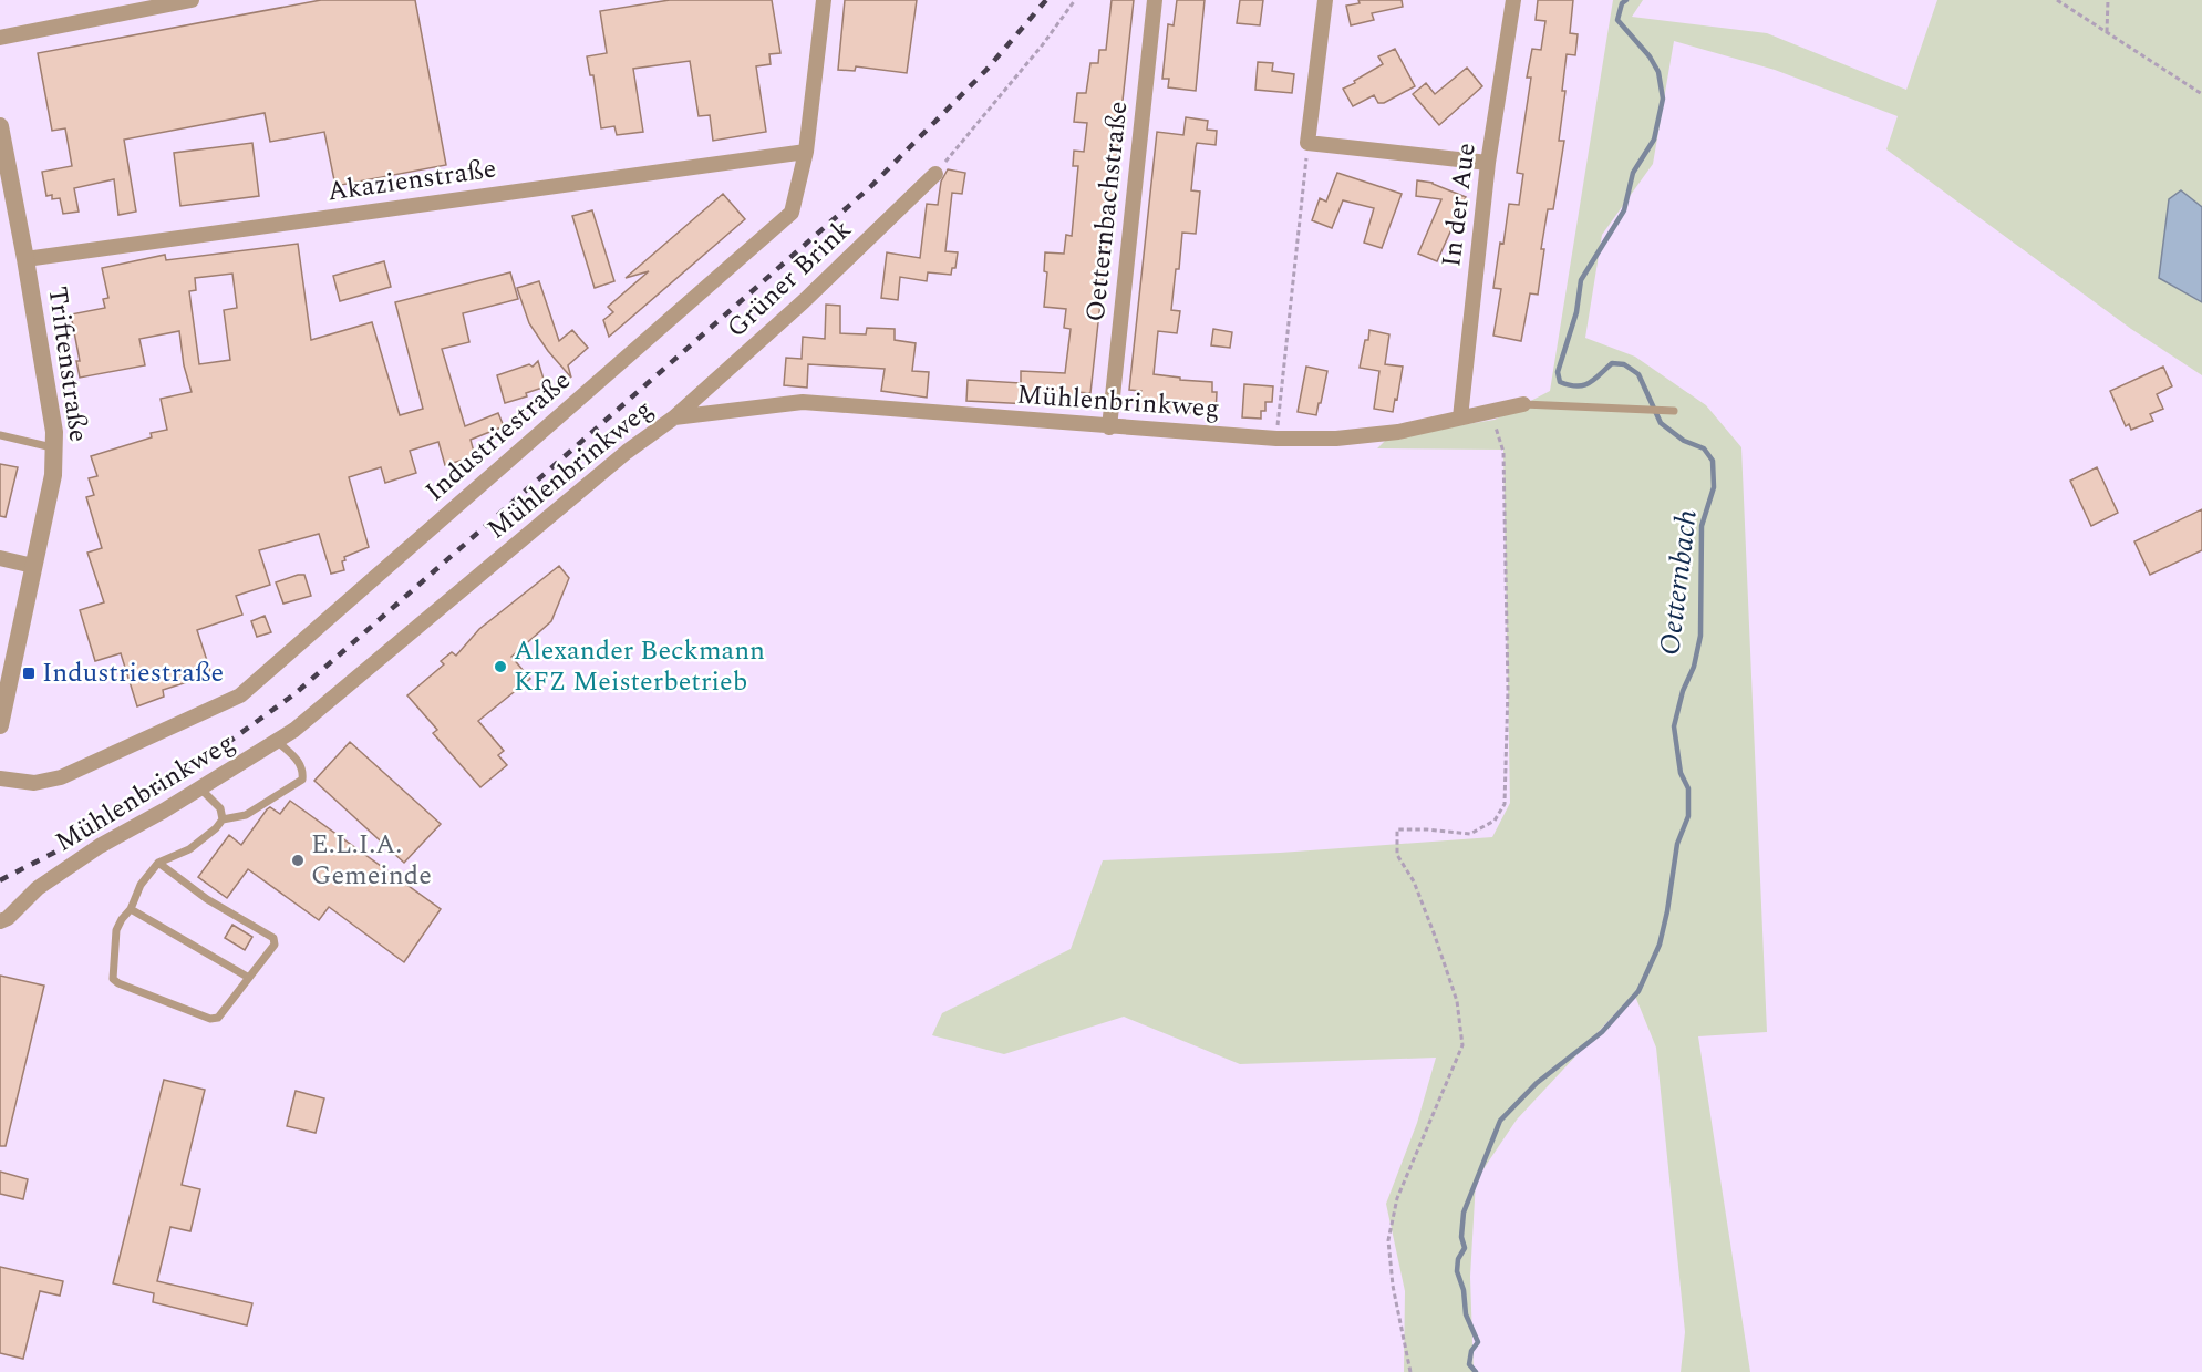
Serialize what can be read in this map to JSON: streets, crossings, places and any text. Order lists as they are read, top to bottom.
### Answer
{
  "streets": {
    "street": [
      "Akazienstraße",
      "In der Aue",
      "Oetternbachstraße",
      "Grüner Brink",
      "Triftenstraße",
      "Mühlenbrinkweg",
      "Industriestraße"
    ]
  },
  "crossings": [
    ["Akazienstraße", "Triftenstraße"],
    ["Akazienstraße", "Industriestraße"],
    ["In der Aue", "Mühlenbrinkweg"],
    ["Oetternbachstraße", "Mühlenbrinkweg"],
    ["Grüner Brink", "Mühlenbrinkweg"]
  ],
  "water": ["Oetternbach"],
  "places": {
    "other": ["Alexander Beckmann KFZ Meisterbetrieb", "E.L.I.A. Gemeinde"],
    "transit": ["Industriestraße"]
  }
}
